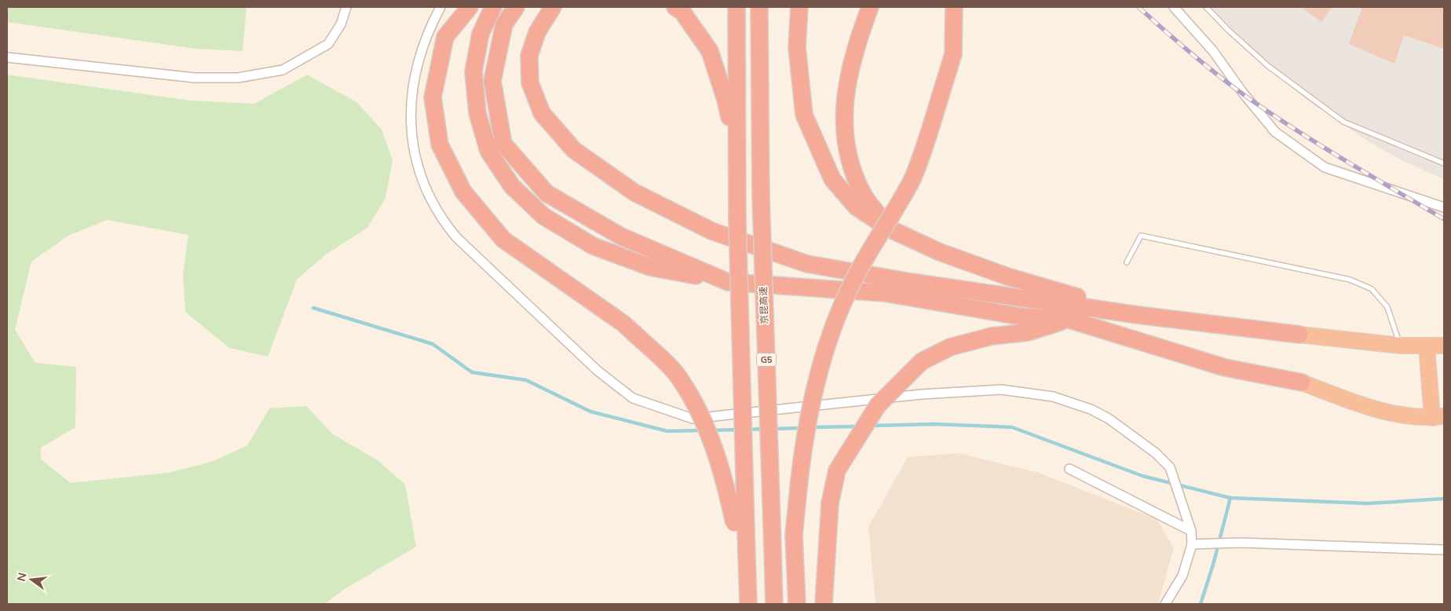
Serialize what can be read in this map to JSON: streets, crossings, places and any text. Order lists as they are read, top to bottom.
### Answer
{
  "streets": {
    "highway": ["京昆高速", "G5"]
  },
  "north": "left"
}
